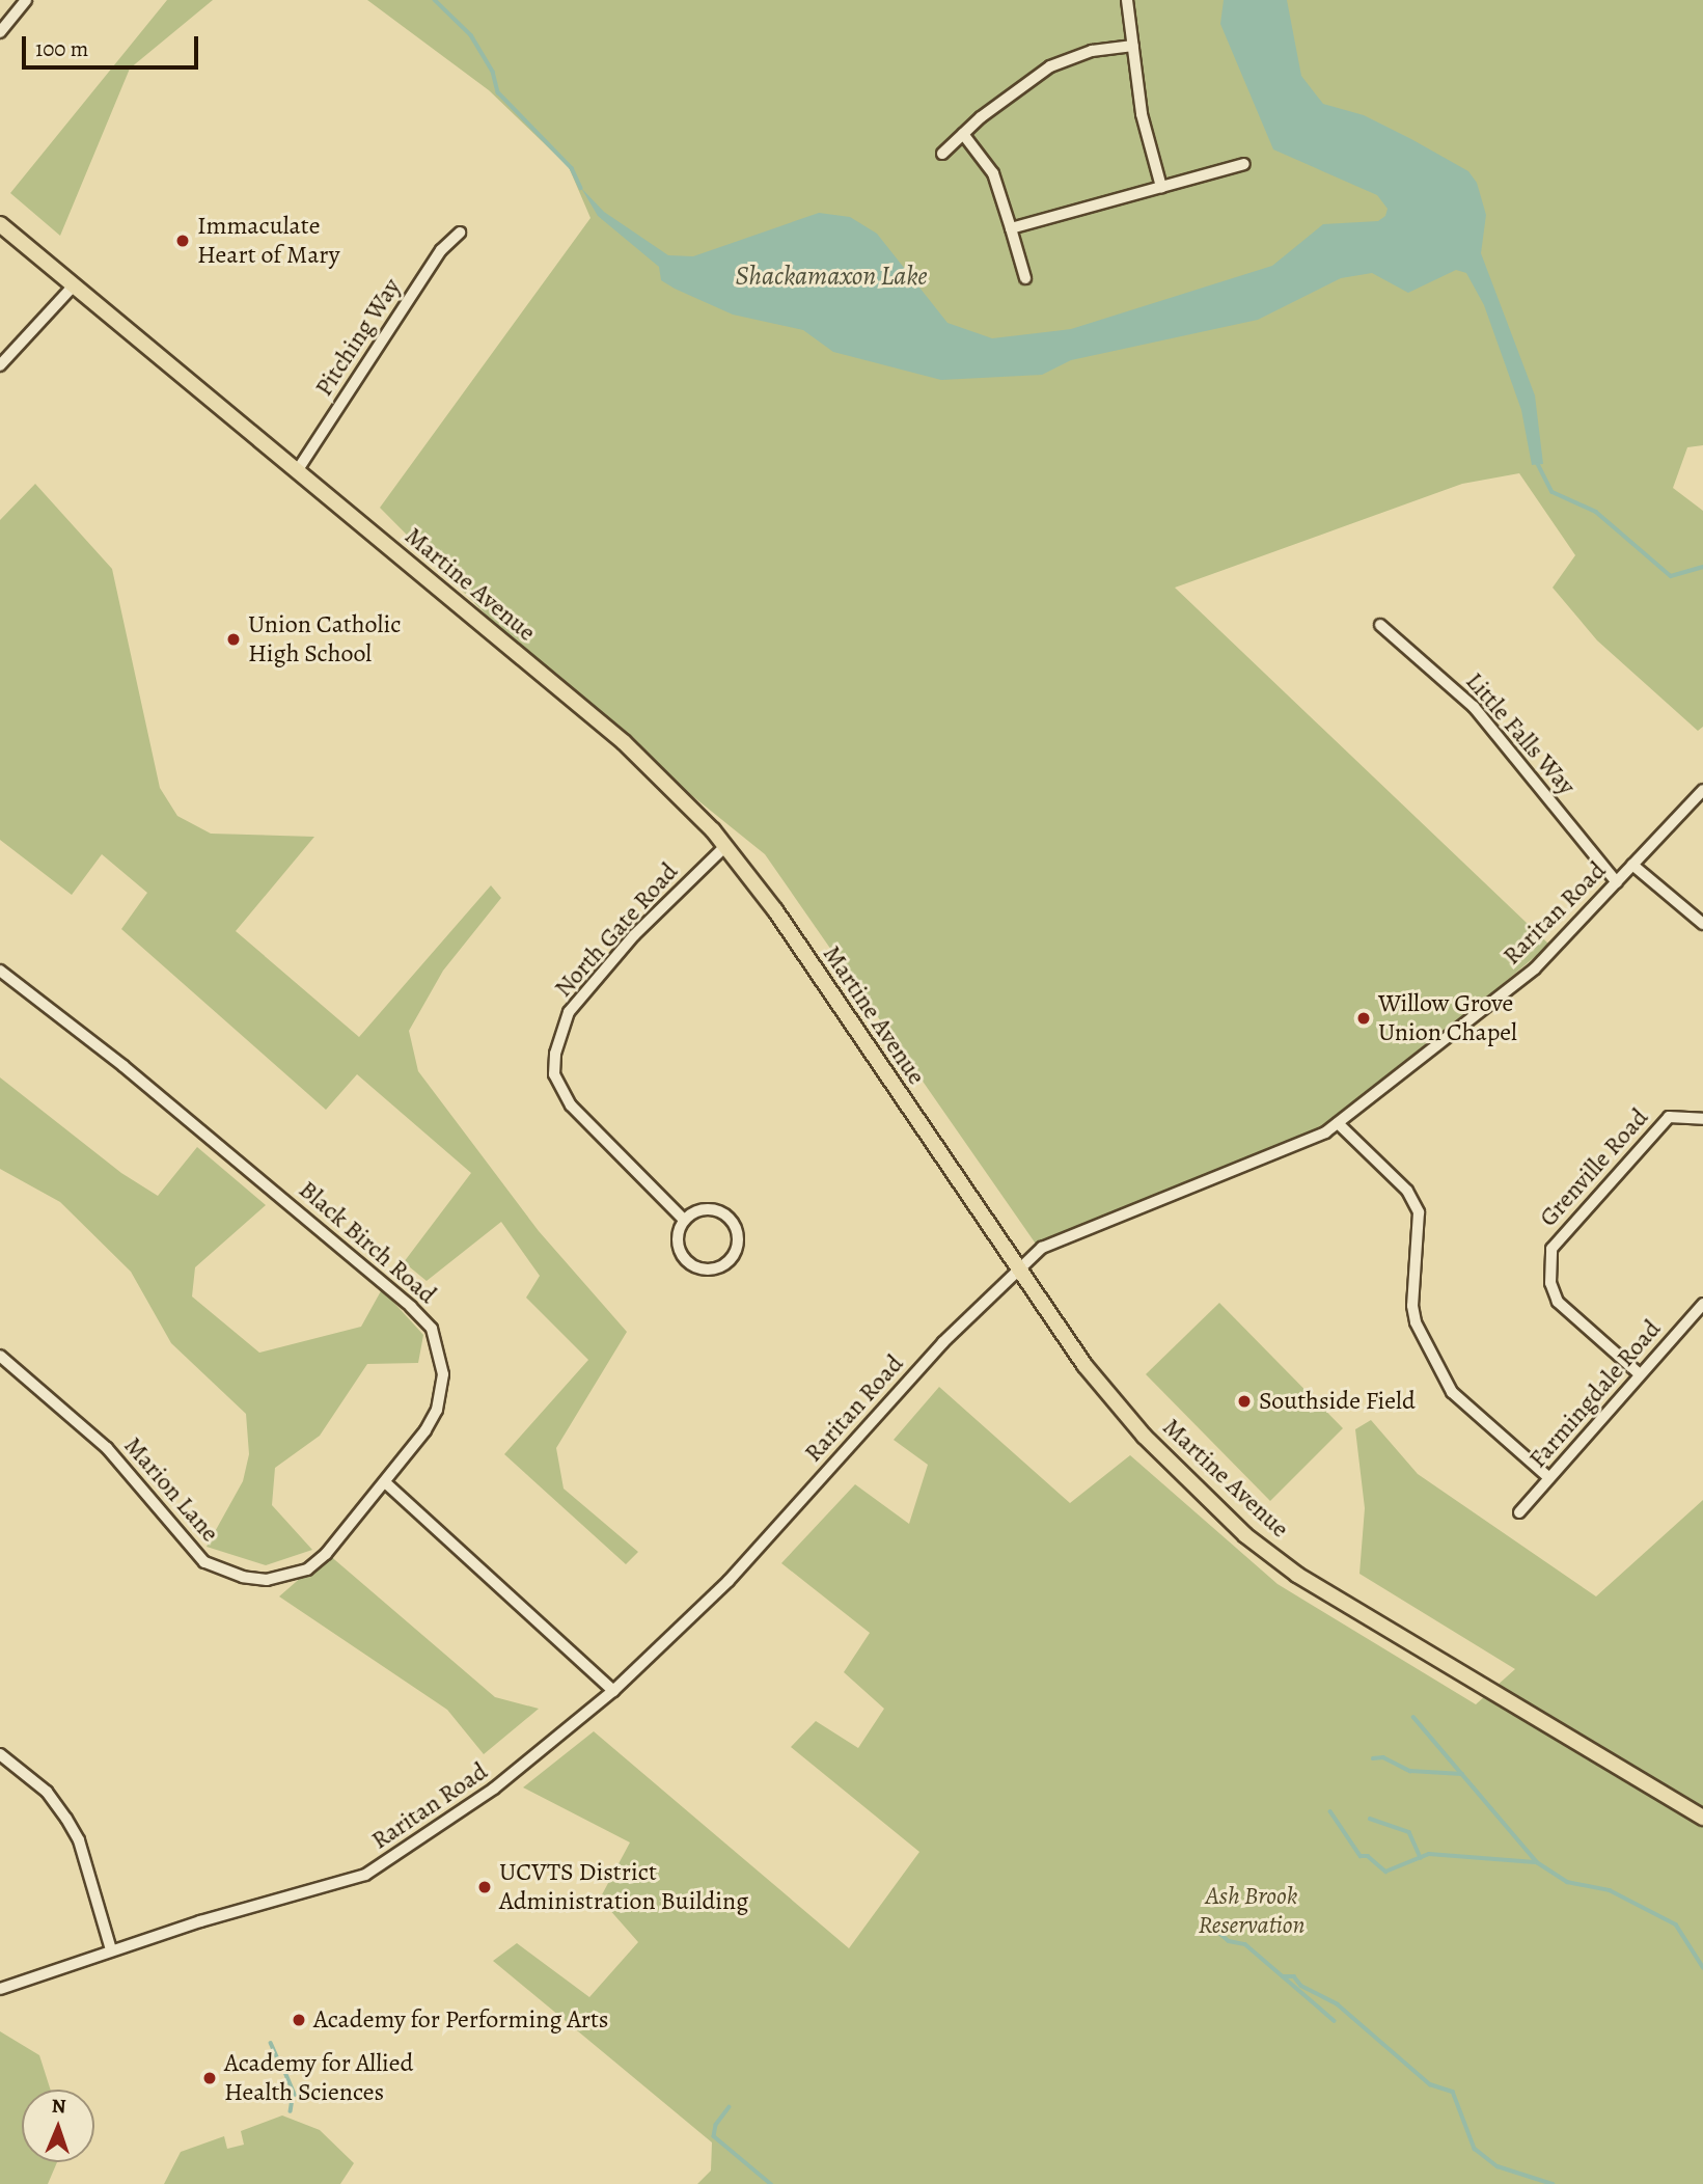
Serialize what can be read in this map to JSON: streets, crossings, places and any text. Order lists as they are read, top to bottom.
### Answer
{
  "streets": {
    "main road": ["Martine Avenue"],
    "street": [
      "Pitching Way",
      "Little Falls Way",
      "Raritan Road",
      "North Gate Road",
      "Grenville Road",
      "Black Birch Road",
      "Farmingdale Road",
      "Marion Lane"
    ]
  },
  "crossings": [
    ["Pitching Way", "Martine Avenue"],
    ["Martine Avenue", "Raritan Road"],
    ["Martine Avenue", "North Gate Road"],
    ["Little Falls Way", "Raritan Road"],
    ["Grenville Road", "Farmingdale Road"],
    ["Black Birch Road", "Marion Lane"]
  ],
  "water": ["Shackamaxon Lake"],
  "parks": ["Ash Brook Reservation"],
  "places": [
    "Immaculate Heart of Mary",
    "Union Catholic High School",
    "Willow Grove Union Chapel",
    "Southside Field",
    "UCVTS District Administration Building",
    "Academy for Performing Arts",
    "Academy for Allied Health Sciences"
  ],
  "scale_bar": "100 m",
  "north": "top"
}
